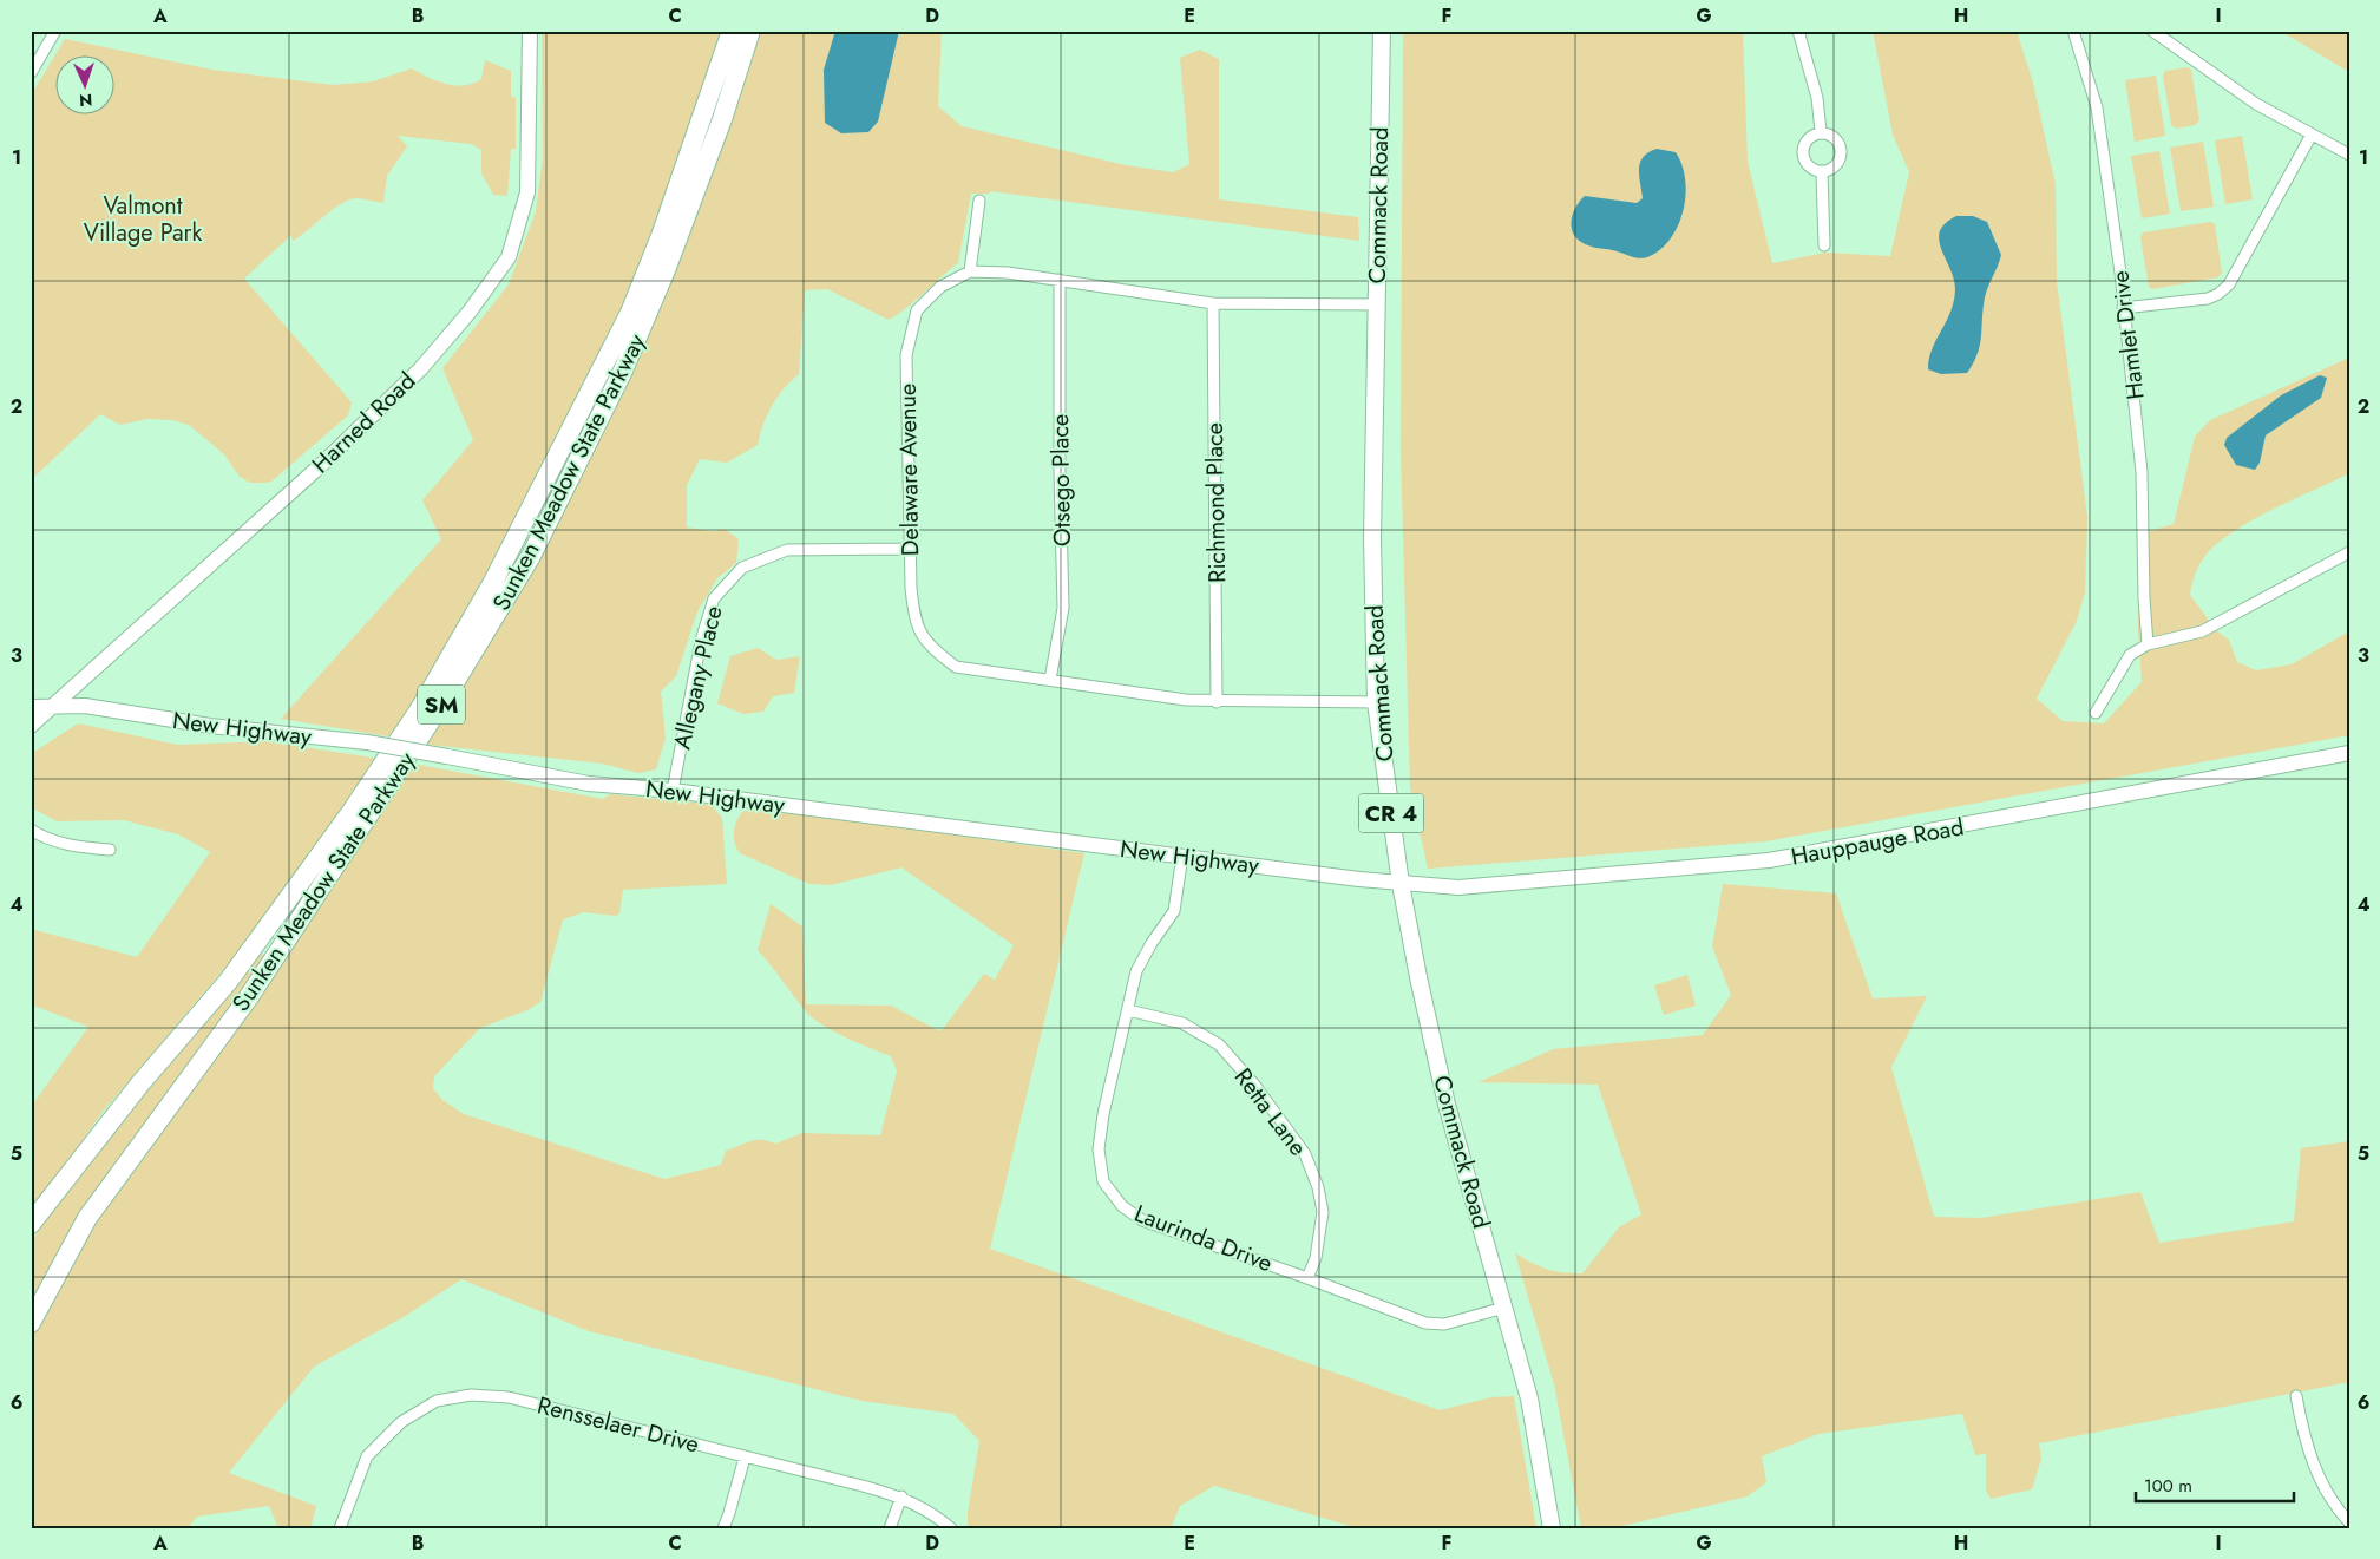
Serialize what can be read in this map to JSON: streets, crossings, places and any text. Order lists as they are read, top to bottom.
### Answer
{
  "streets": {
    "highway": ["Sunken Meadow State Parkway", "SM"],
    "main road": ["Commack Road", "CR 4"],
    "street": [
      "Hamlet Drive",
      "Harned Road",
      "Delaware Avenue",
      "Otsego Place",
      "Richmond Place",
      "Allegany Place",
      "New Highway",
      "Hauppauge Road",
      "Retta Lane",
      "Laurinda Drive",
      "Rensselaer Drive"
    ]
  },
  "crossings": [
    ["Commack Road", "Delaware Avenue"],
    ["Commack Road", "New Highway"],
    ["Commack Road", "Hauppauge Road"],
    ["Commack Road", "Laurinda Drive"],
    ["Harned Road", "New Highway"],
    ["Delaware Avenue", "Otsego Place"],
    ["Delaware Avenue", "Richmond Place"],
    ["Delaware Avenue", "Allegany Place"],
    ["Allegany Place", "New Highway"],
    ["New Highway", "Hauppauge Road"],
    ["New Highway", "Laurinda Drive"],
    ["Retta Lane", "Laurinda Drive"]
  ],
  "parks": ["Valmont Village Park"],
  "scale_bar": "100 m",
  "north": "bottom",
  "grid": {
    "columns": [
      "A",
      "B",
      "C",
      "D",
      "E",
      "F",
      "G",
      "H",
      "I"
    ],
    "rows": [
      "1",
      "2",
      "3",
      "4",
      "5",
      "6"
    ]
  }
}
